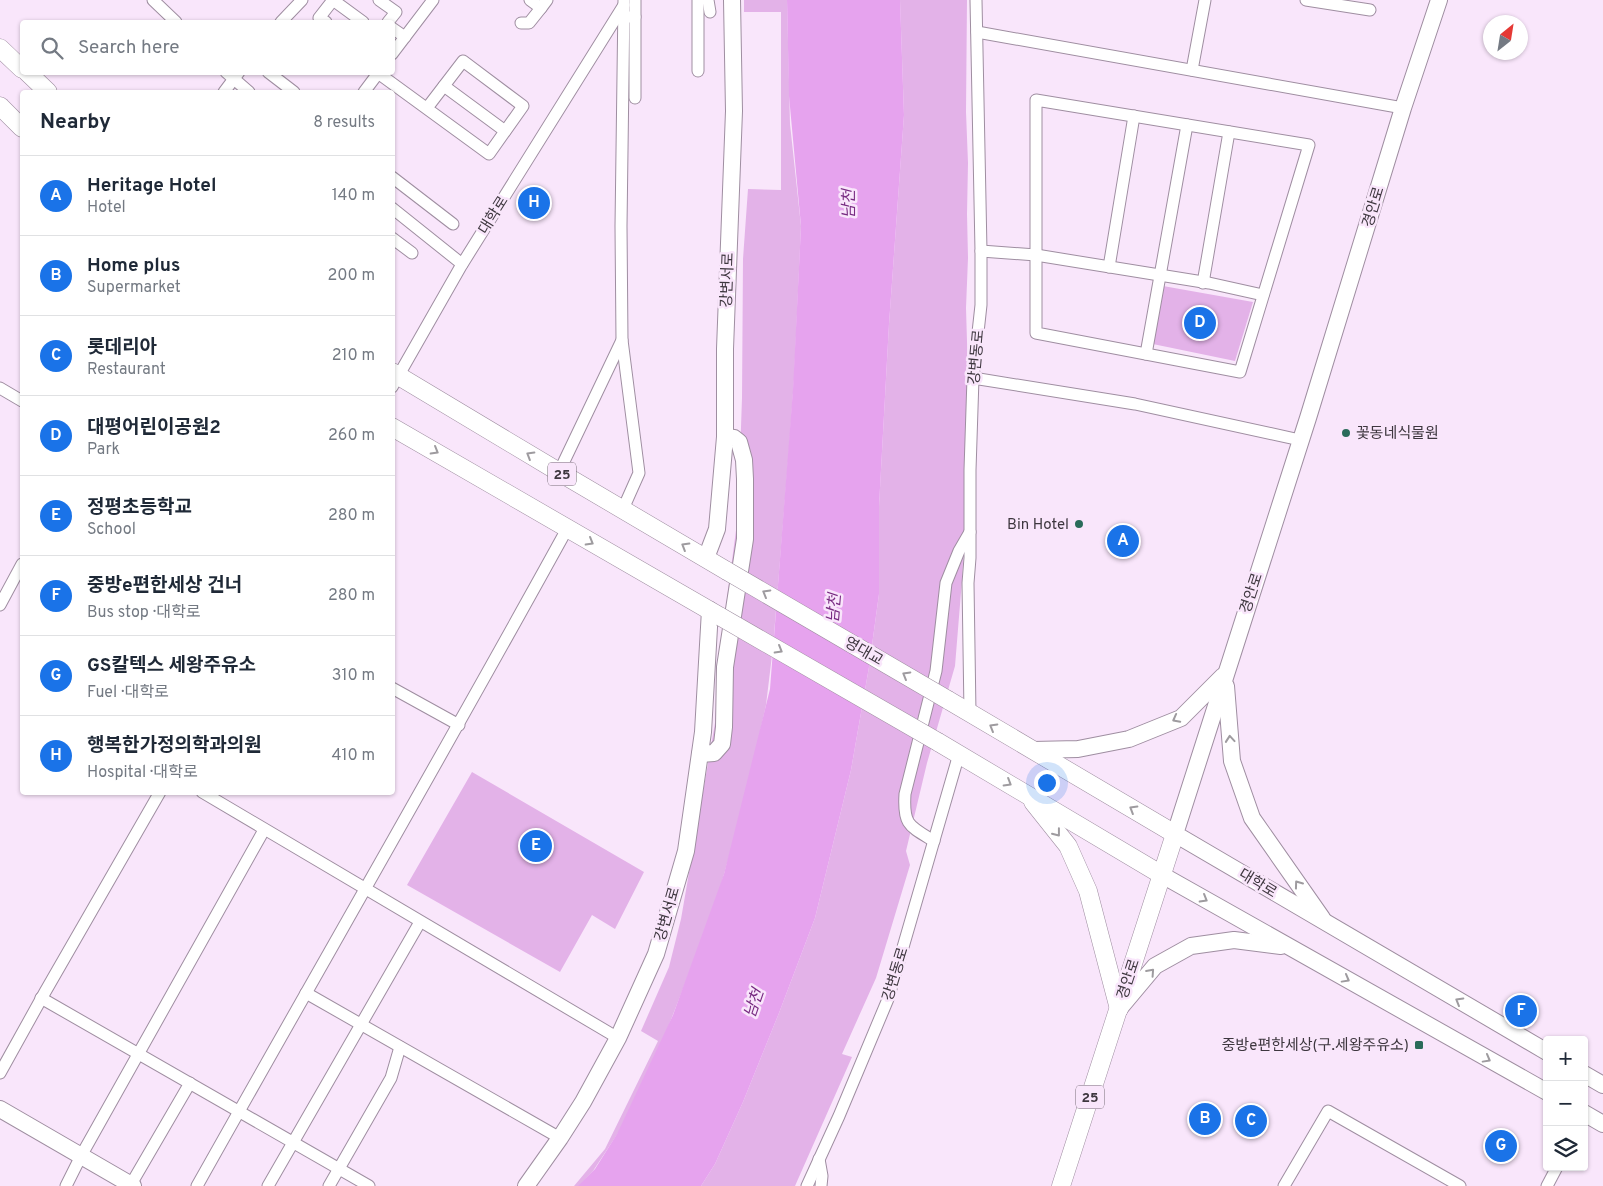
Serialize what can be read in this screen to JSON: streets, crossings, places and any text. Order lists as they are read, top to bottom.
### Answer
{
  "streets": {
    "main road": [
      "경안로",
      "대학로",
      "25",
      "영대교"
    ],
    "street": ["강변서로", "강변동로"]
  },
  "crossings": [
    ["경안로", "대학로"],
    ["대학로", "강변서로"],
    ["대학로", "강변동로"],
    ["대학로", "영대교"],
    ["강변동로", "영대교"]
  ],
  "water": ["남천"],
  "places": {
    "other": ["꽃동네식물원", "Bin Hotel"],
    "transit": ["중방e편한세상(구.세왕주유소)"]
  },
  "north": "top right",
  "page": {
    "search": "Search here",
    "heading": ["Nearby", "8 results"],
    "list": [
      {
        "mark": "A",
        "name": "Heritage Hotel",
        "note": "Hotel",
        "value": "140 m"
      },
      {
        "mark": "B",
        "name": "Home plus",
        "note": "Supermarket",
        "value": "200 m"
      },
      {
        "mark": "C",
        "name": "롯데리아",
        "note": "Restaurant",
        "value": "210 m"
      },
      {
        "mark": "D",
        "name": "대평어린이공원2",
        "note": "Park",
        "value": "260 m"
      },
      {
        "mark": "E",
        "name": "정평초등학교",
        "note": "School",
        "value": "280 m"
      },
      {
        "mark": "F",
        "name": "중방e편한세상 건너",
        "note": "Bus stop · 대학로",
        "value": "280 m"
      },
      {
        "mark": "G",
        "name": "GS칼텍스 세왕주유소",
        "note": "Fuel · 대학로",
        "value": "310 m"
      },
      {
        "mark": "H",
        "name": "행복한가정의학과의원",
        "note": "Hospital · 대학로",
        "value": "410 m"
      }
    ],
    "pins": [
      "H",
      "D",
      "A",
      "E",
      "F",
      "B",
      "C",
      "G"
    ],
    "map_buttons": ["+", "−"]
  }
}
